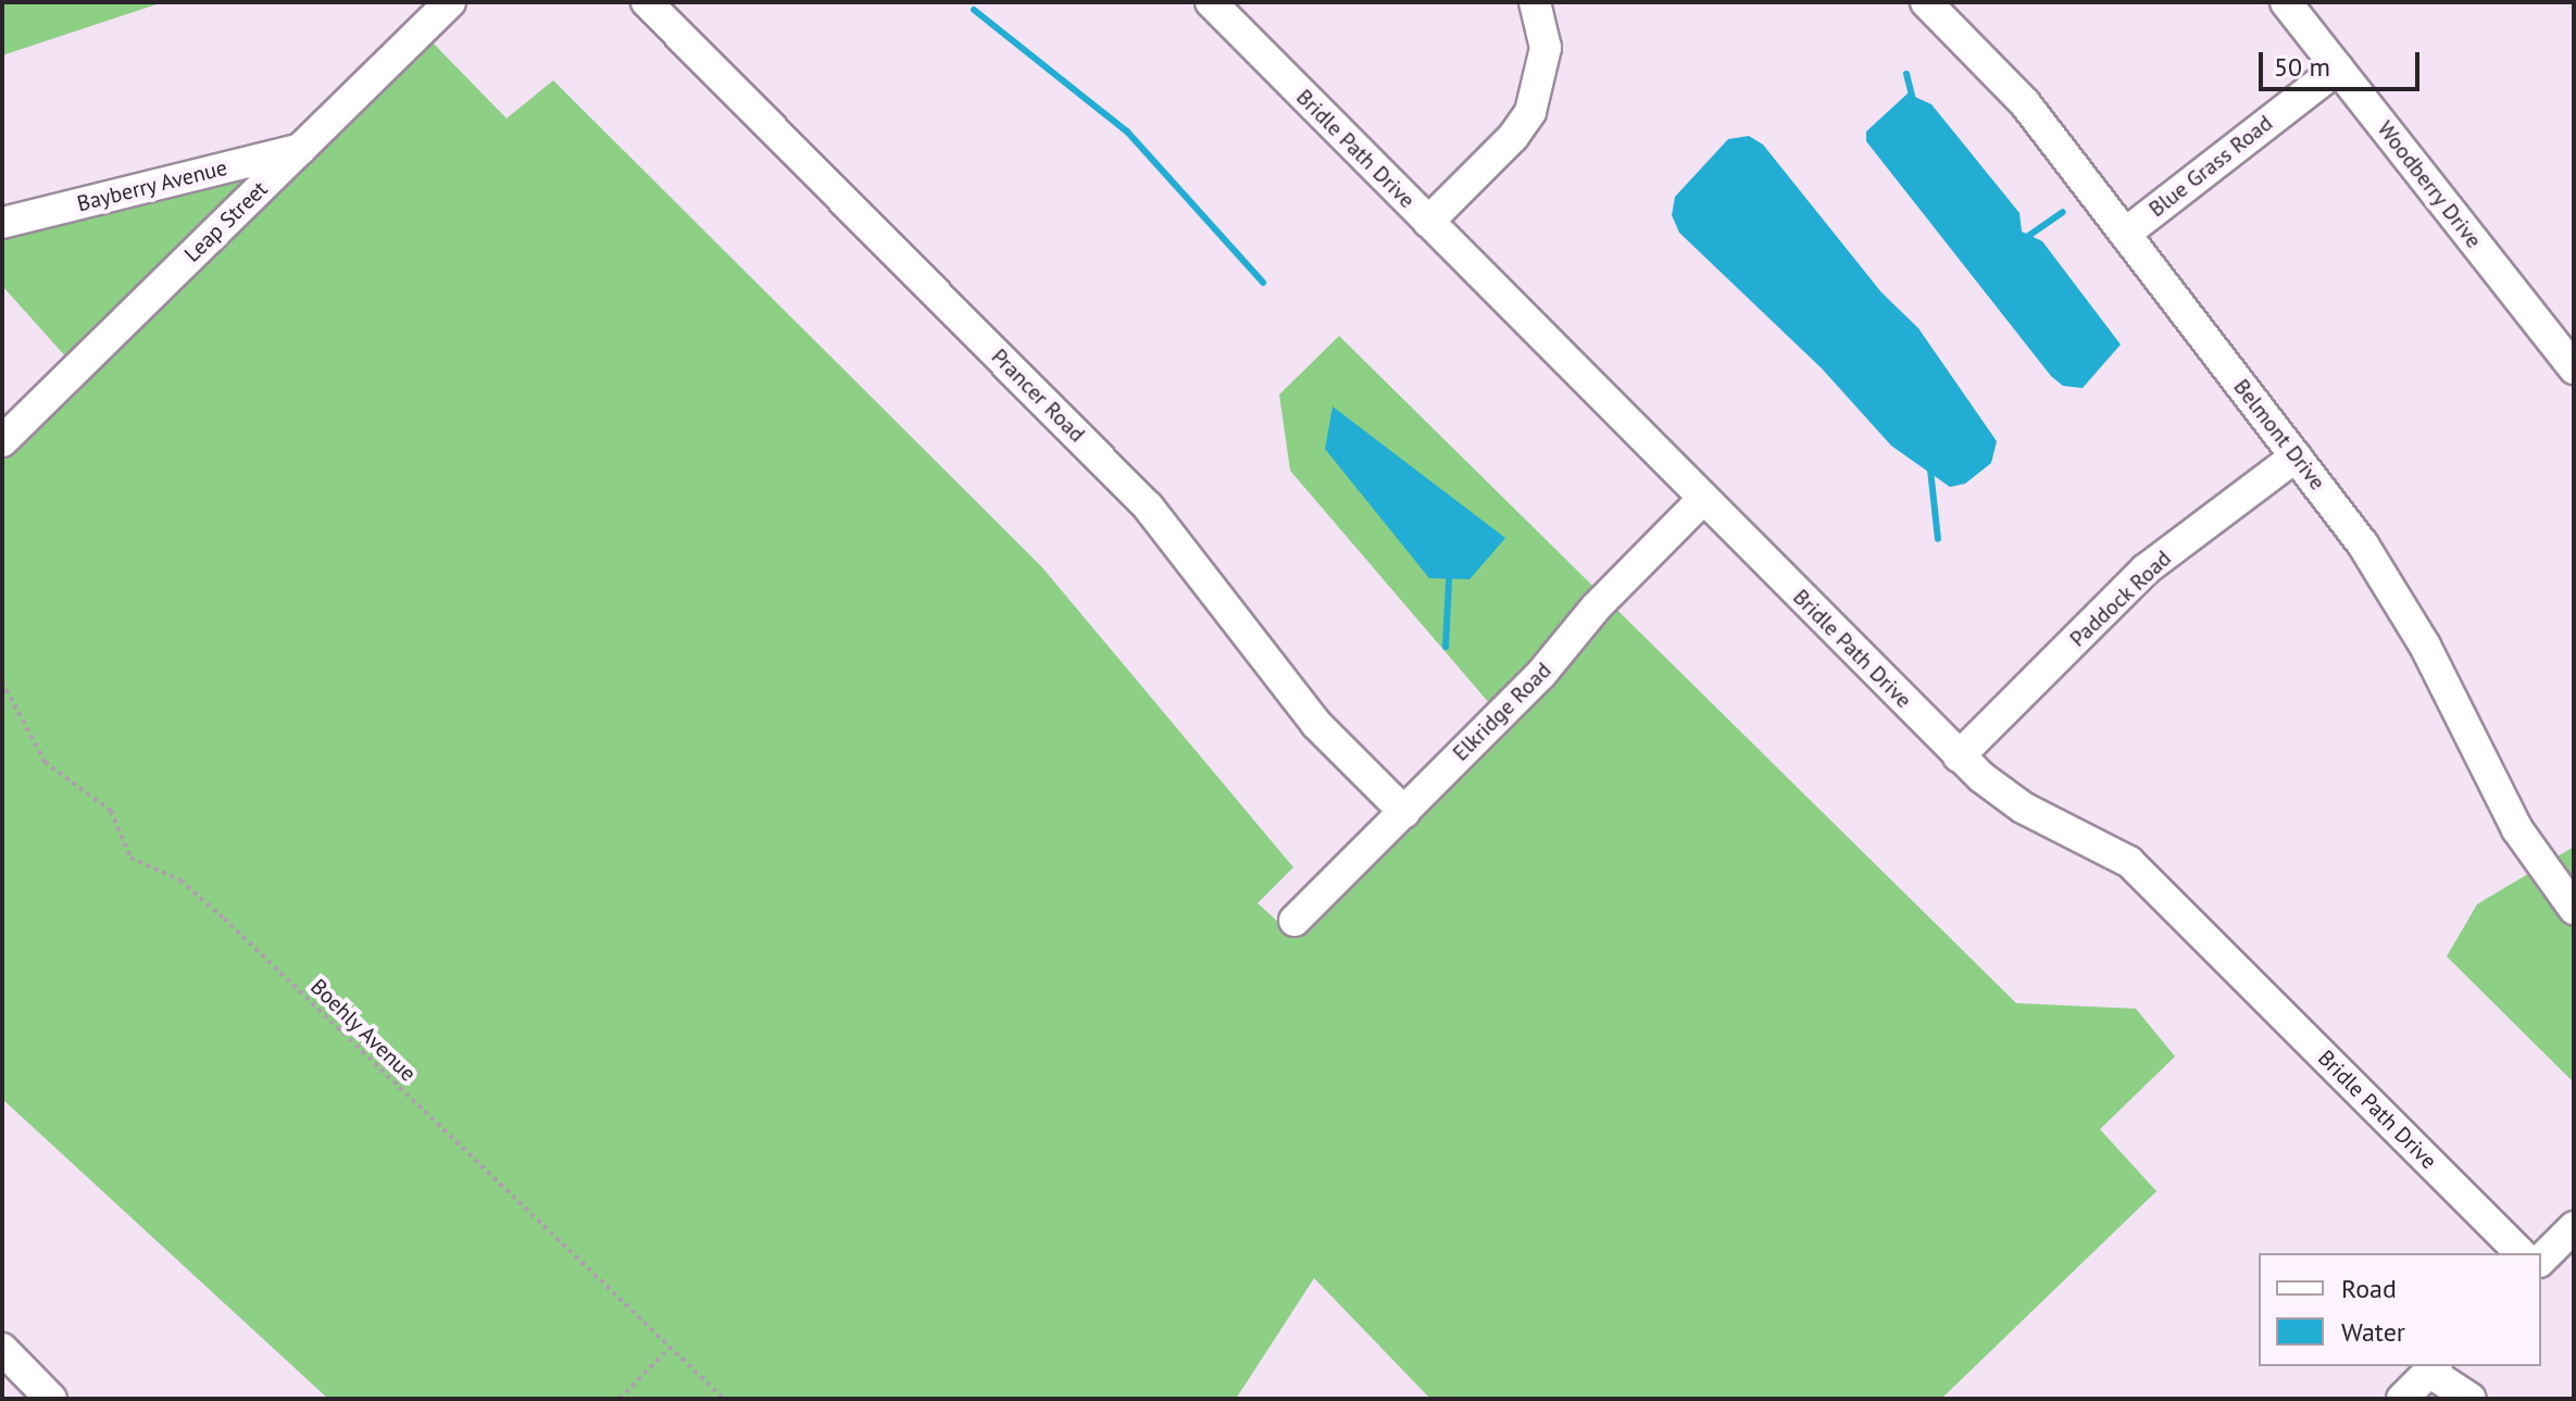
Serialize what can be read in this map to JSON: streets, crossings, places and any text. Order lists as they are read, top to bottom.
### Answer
{
  "streets": {
    "street": [
      "Bridle Path Drive",
      "Blue Grass Road",
      "Woodberry Drive",
      "Bayberry Avenue",
      "Leap Street",
      "Prancer Road",
      "Belmont Drive",
      "Paddock Road",
      "Elkridge Road"
    ],
    "path": ["Boehly Avenue"]
  },
  "crossings": [
    ["Bridle Path Drive", "Paddock Road"],
    ["Bridle Path Drive", "Elkridge Road"],
    ["Blue Grass Road", "Woodberry Drive"],
    ["Blue Grass Road", "Belmont Drive"],
    ["Bayberry Avenue", "Leap Street"],
    ["Prancer Road", "Elkridge Road"],
    ["Belmont Drive", "Paddock Road"]
  ],
  "legend": ["Road", "Water"],
  "scale_bar": "50 m"
}
